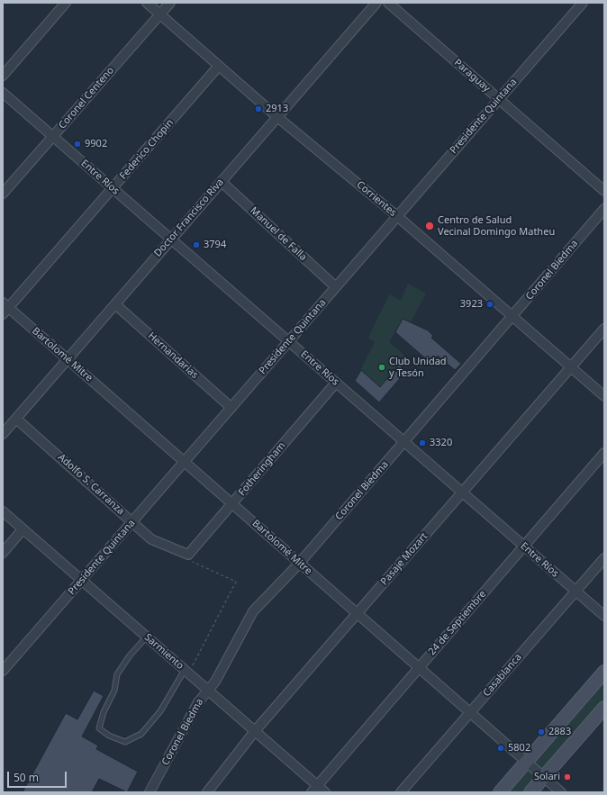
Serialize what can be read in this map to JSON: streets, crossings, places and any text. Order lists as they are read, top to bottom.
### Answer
{
  "streets": {
    "street": [
      "Paraguay",
      "Coronel Centeno",
      "Presidente Quintana",
      "Federico Chopin",
      "Entre Ríos",
      "Corrientes",
      "Doctor Francisco Riva",
      "Manuel de Falla",
      "Coronel Biedma",
      "Bartolomé Mitre",
      "Hernandarias",
      "Fotheringham",
      "Adolfo S. Carranza",
      "Pasaje Mozart",
      "24 de Septiembre",
      "Sarmiento",
      "Casablanca"
    ]
  },
  "crossings": [
    ["Paraguay", "Presidente Quintana"],
    ["Coronel Centeno", "Entre Ríos"],
    ["Coronel Centeno", "Corrientes"],
    ["Presidente Quintana", "Entre Ríos"],
    ["Presidente Quintana", "Corrientes"],
    ["Presidente Quintana", "Manuel de Falla"],
    ["Presidente Quintana", "Bartolomé Mitre"],
    ["Presidente Quintana", "Hernandarias"],
    ["Presidente Quintana", "Adolfo S. Carranza"],
    ["Presidente Quintana", "Sarmiento"],
    ["Federico Chopin", "Entre Ríos"],
    ["Federico Chopin", "Corrientes"],
    ["Federico Chopin", "Bartolomé Mitre"],
    ["Entre Ríos", "Doctor Francisco Riva"],
    ["Entre Ríos", "Coronel Biedma"],
    ["Entre Ríos", "Fotheringham"],
    ["Entre Ríos", "Pasaje Mozart"],
    ["Entre Ríos", "24 de Septiembre"],
    ["Entre Ríos", "Casablanca"],
    ["Corrientes", "Doctor Francisco Riva"],
    ["Corrientes", "Coronel Biedma"],
    ["Corrientes", "Pasaje Mozart"],
    ["Doctor Francisco Riva", "Manuel de Falla"],
    ["Doctor Francisco Riva", "Bartolomé Mitre"],
    ["Doctor Francisco Riva", "Hernandarias"],
    ["Doctor Francisco Riva", "Adolfo S. Carranza"],
    ["Coronel Biedma", "Bartolomé Mitre"],
    ["Coronel Biedma", "Sarmiento"],
    ["Bartolomé Mitre", "Fotheringham"],
    ["Bartolomé Mitre", "Pasaje Mozart"],
    ["Bartolomé Mitre", "24 de Septiembre"],
    ["Bartolomé Mitre", "Casablanca"],
    ["Fotheringham", "Adolfo S. Carranza"],
    ["Pasaje Mozart", "Sarmiento"],
    ["24 de Septiembre", "Sarmiento"]
  ],
  "places": [
    "2913",
    "9902",
    "Centro de Salud Vecinal Domingo Matheu",
    "3794",
    "3923",
    "Club Unidad y Tesón",
    "3320",
    "2883",
    "5802",
    "Solari"
  ],
  "scale_bar": "50 m"
}
